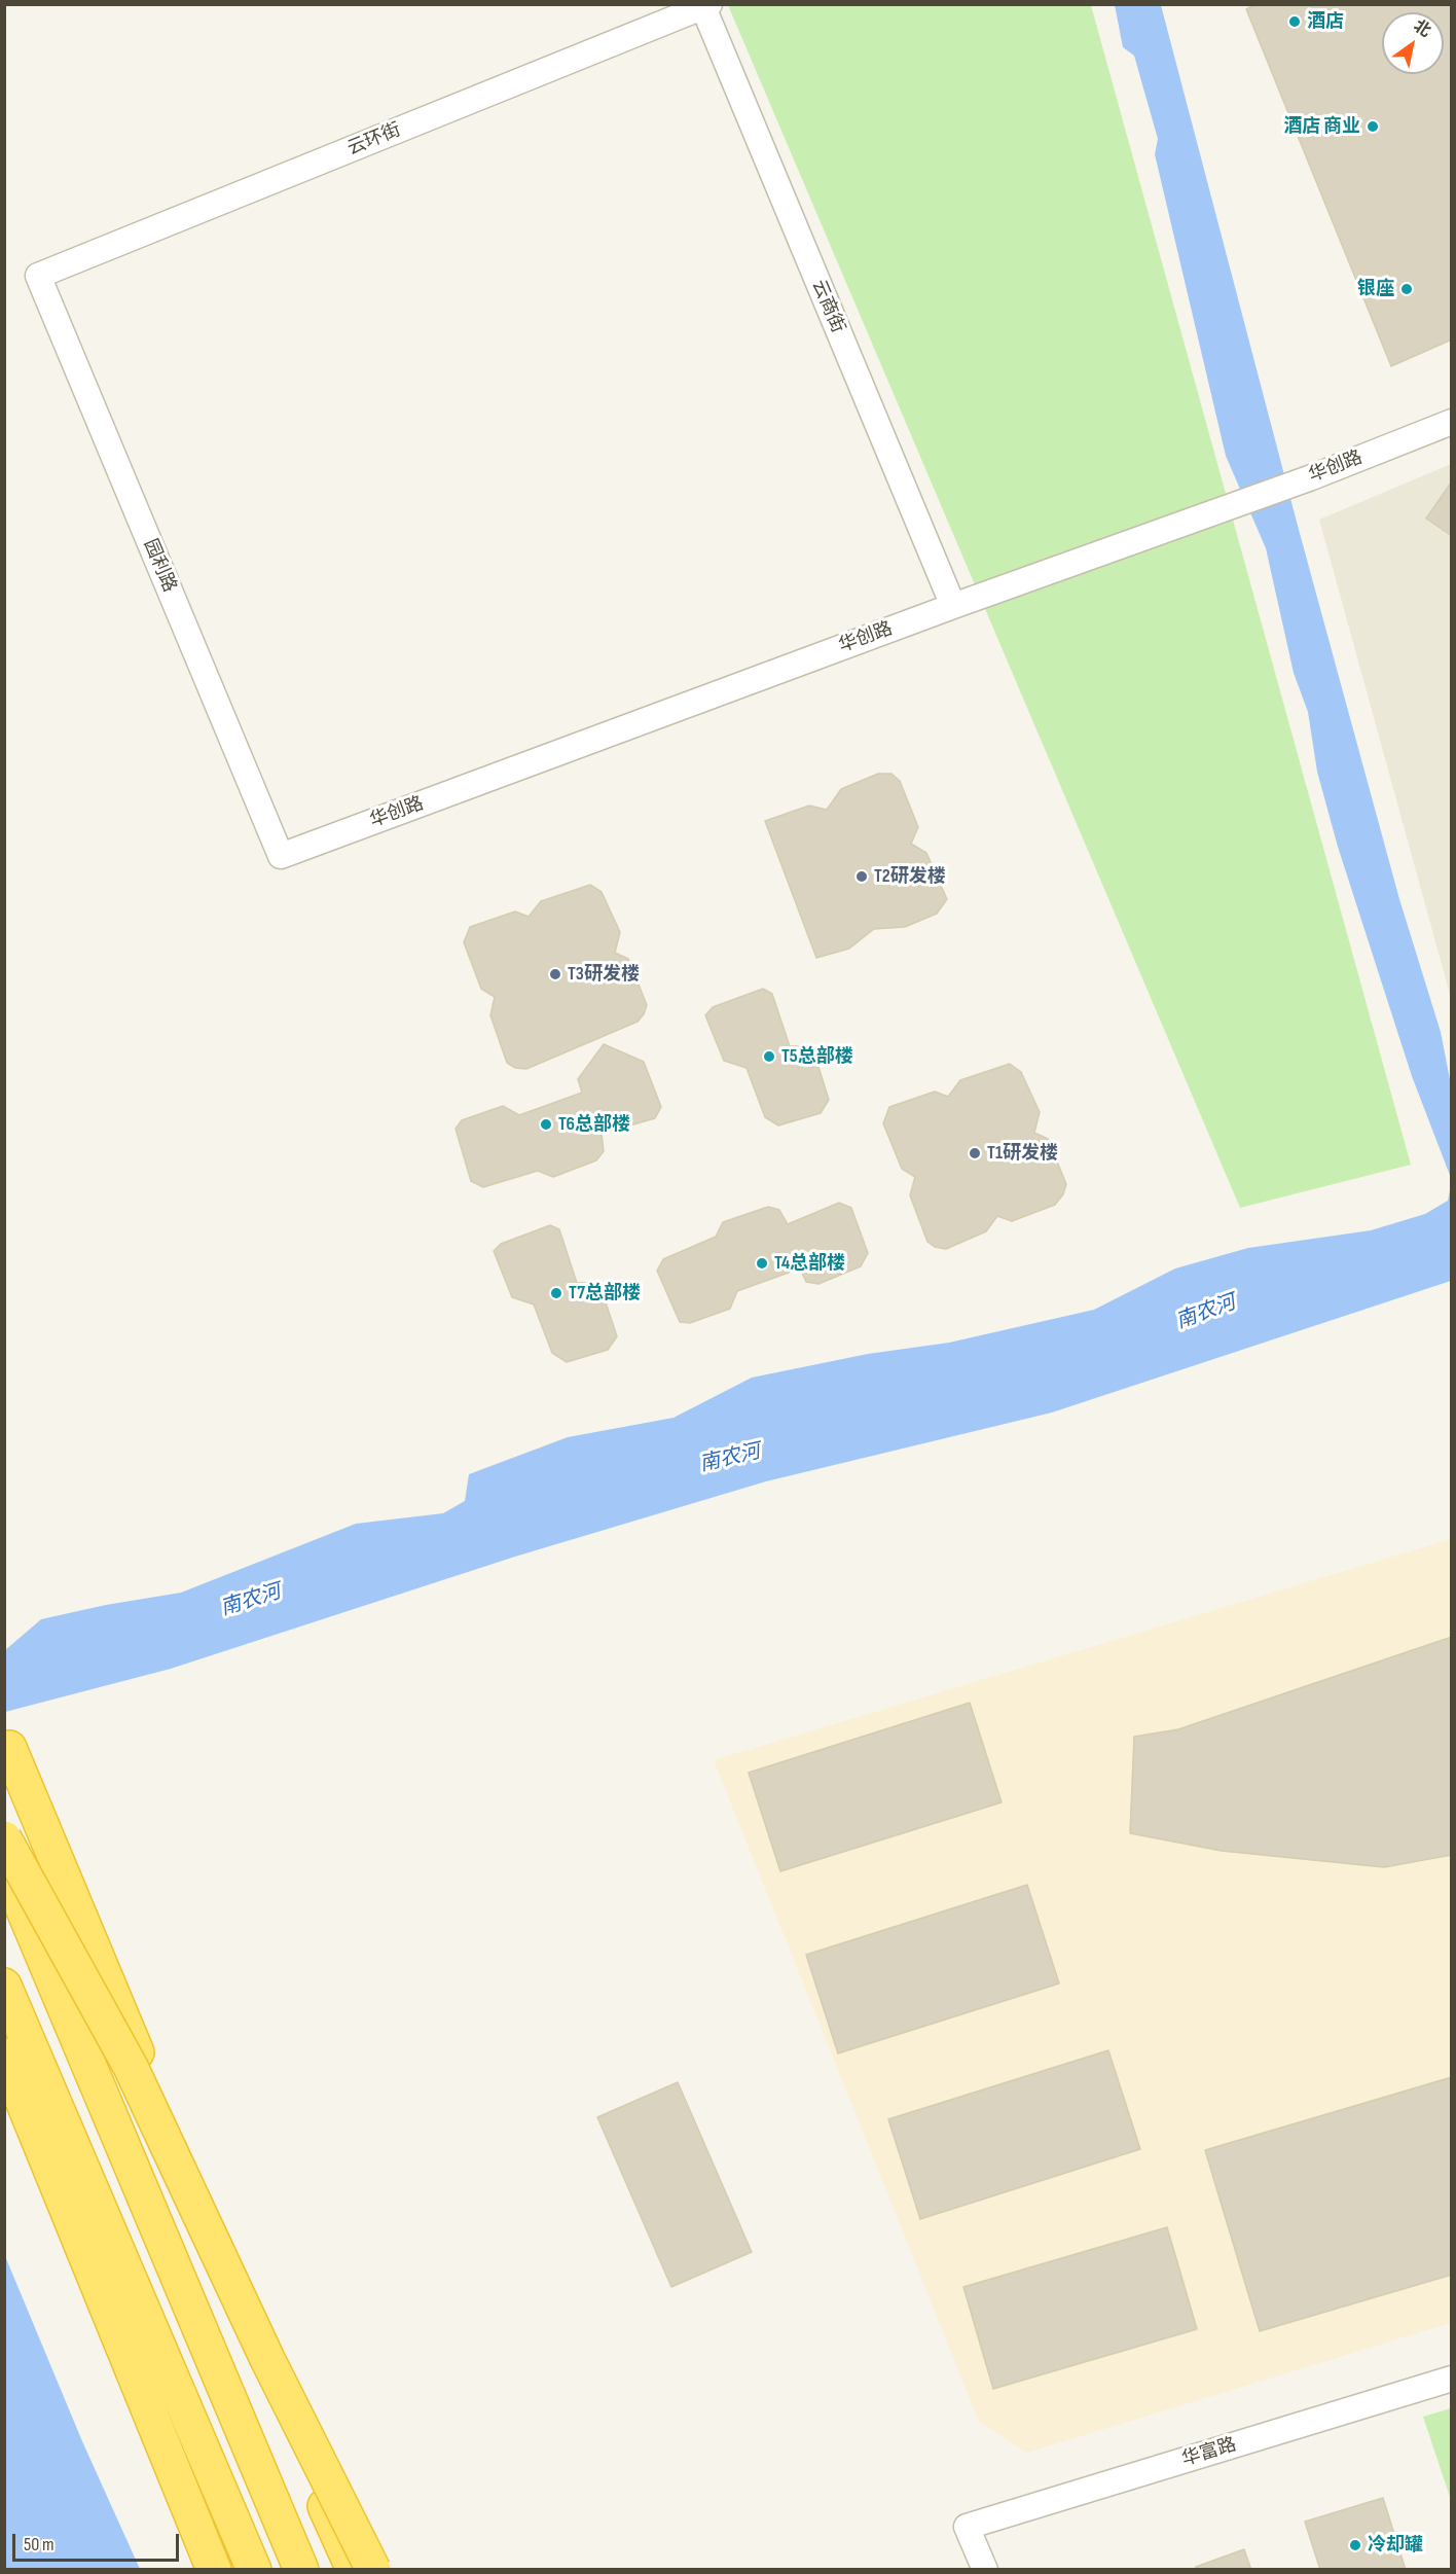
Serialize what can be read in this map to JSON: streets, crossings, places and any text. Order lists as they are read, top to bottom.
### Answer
{
  "streets": {
    "street": [
      "云环街",
      "云商街",
      "华创路",
      "园利路",
      "华富路"
    ]
  },
  "crossings": [
    ["云环街", "云商街"],
    ["云环街", "园利路"],
    ["云商街", "华创路"],
    ["华创路", "园利路"]
  ],
  "water": ["南农河"],
  "places": [
    "酒店",
    "酒店 商业",
    "银座",
    "T2研发楼",
    "T3研发楼",
    "T5总部楼",
    "T6总部楼",
    "T1研发楼",
    "T4总部楼",
    "T7总部楼",
    "冷却罐"
  ],
  "scale_bar": "50 m",
  "north": "top right"
}
